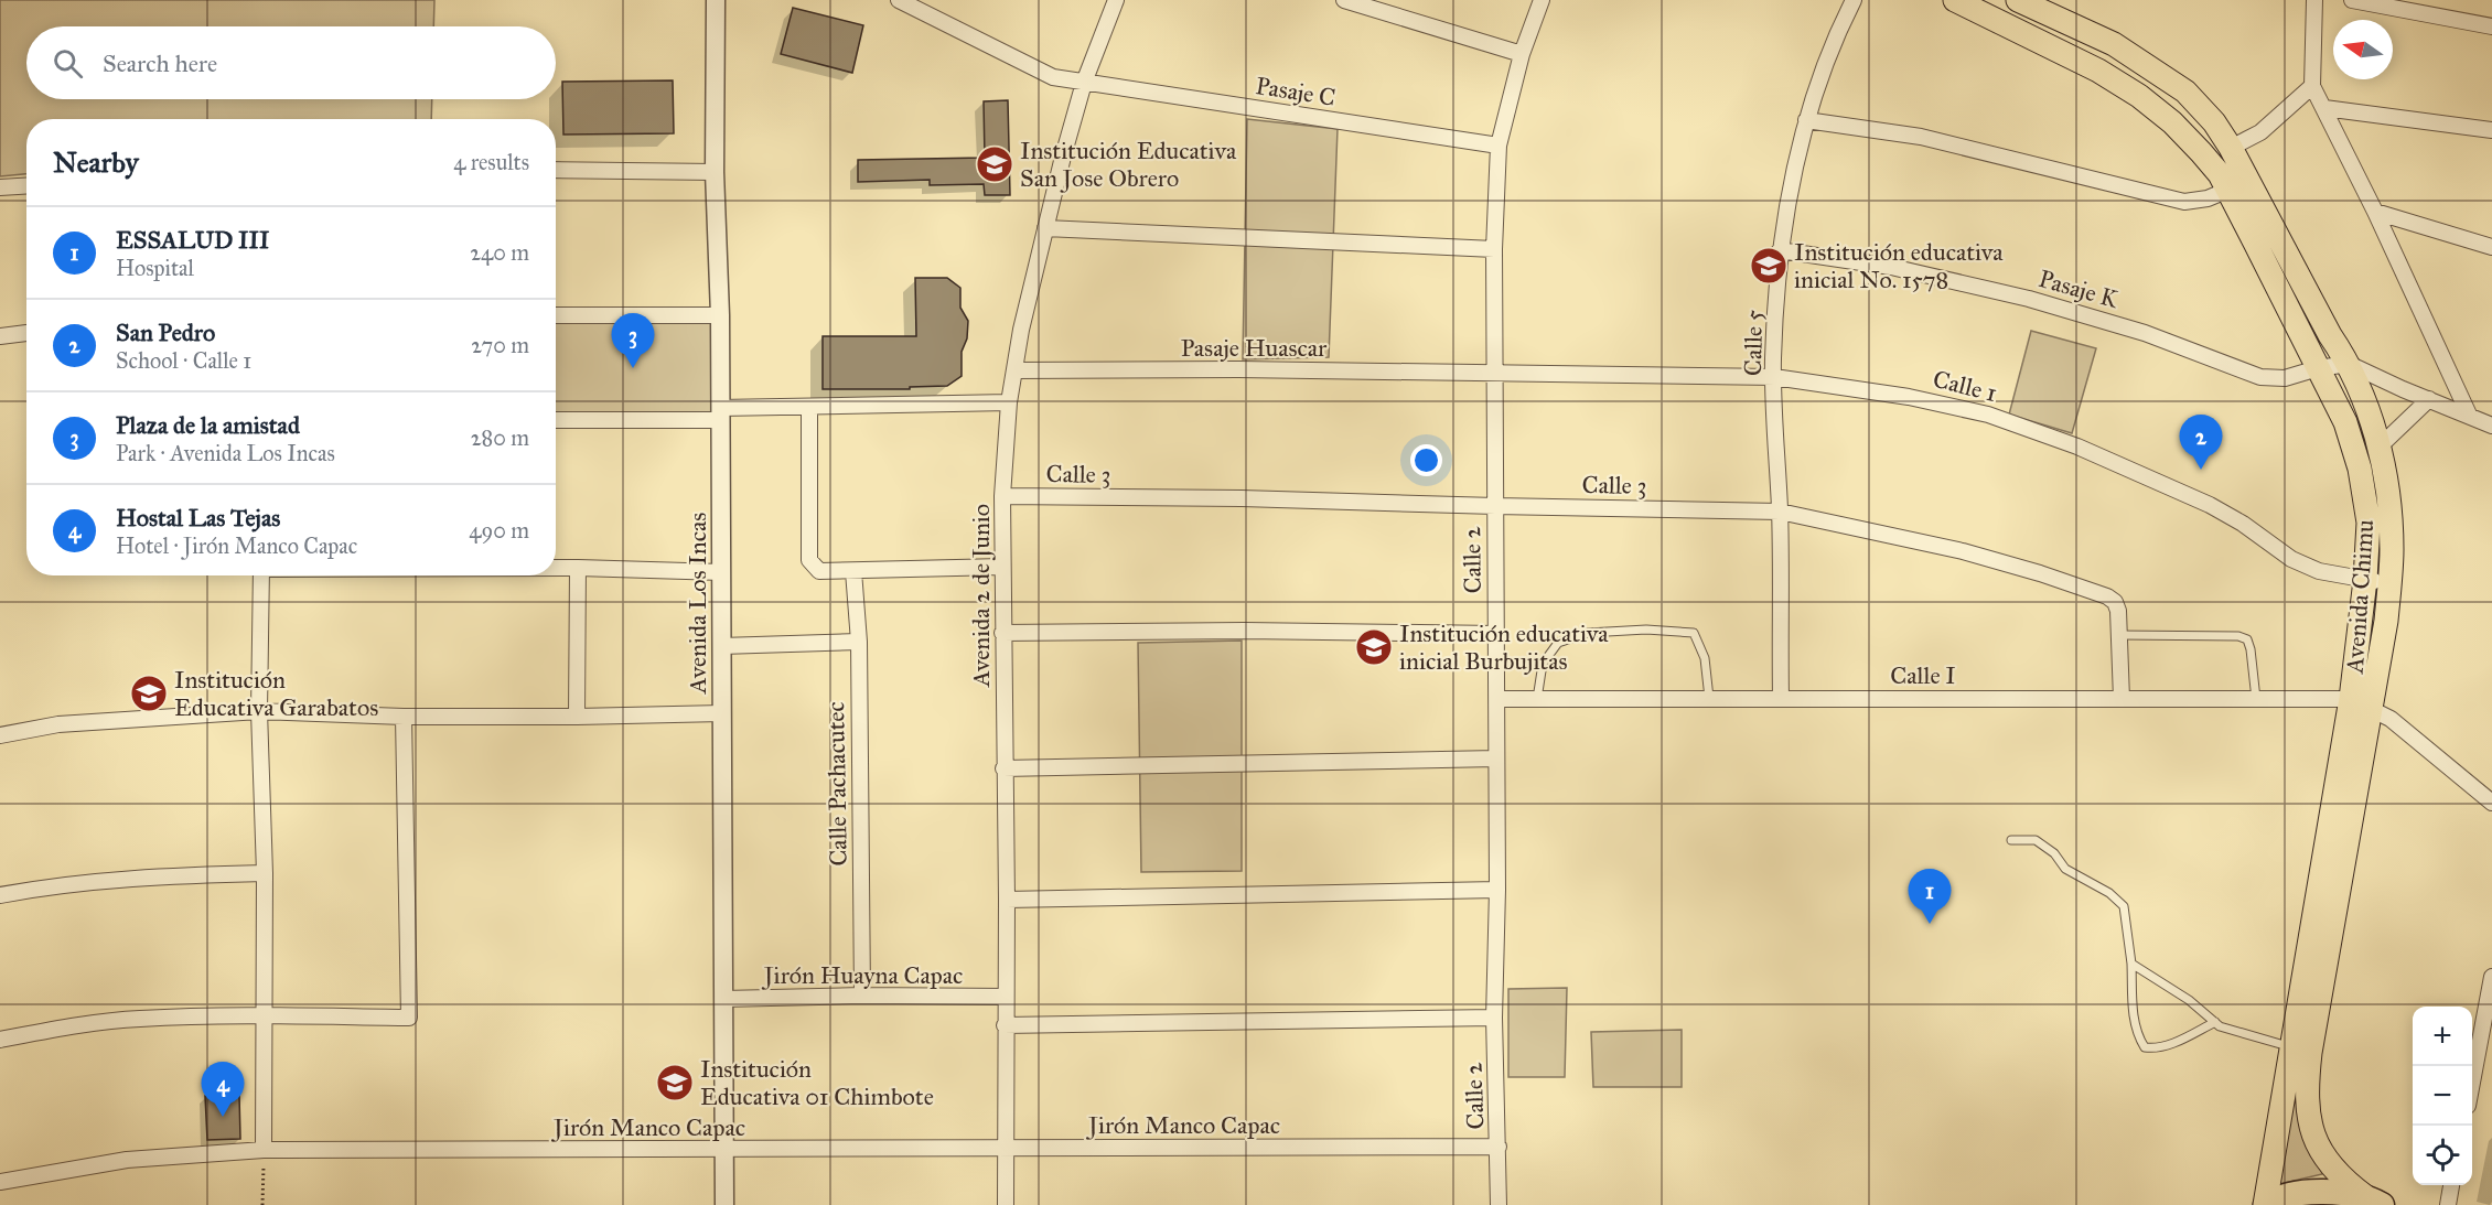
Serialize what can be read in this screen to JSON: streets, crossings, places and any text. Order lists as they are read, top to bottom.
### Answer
{
  "streets": {
    "main road": ["Avenida Chimu"],
    "street": [
      "Pasaje C",
      "Pasaje K",
      "Calle 5",
      "Pasaje Huascar",
      "Calle 1",
      "Calle 3",
      "Calle 2",
      "Avenida 2 de Junio",
      "Avenida Los Incas",
      "Calle I",
      "Calle Pachacutec",
      "Jirón Huayna Capac",
      "Jirón Manco Capac"
    ]
  },
  "crossings": [
    ["Pasaje C", "Calle 2"],
    ["Pasaje C", "Avenida 2 de Junio"],
    ["Pasaje K", "Calle 5"],
    ["Pasaje K", "Avenida Chimu"],
    ["Calle 5", "Calle 1"],
    ["Calle 5", "Calle 3"],
    ["Calle 5", "Calle I"],
    ["Pasaje Huascar", "Calle 1"],
    ["Pasaje Huascar", "Calle 2"],
    ["Pasaje Huascar", "Avenida 2 de Junio"],
    ["Calle 1", "Calle 2"],
    ["Calle 1", "Avenida Chimu"],
    ["Calle 3", "Calle 2"],
    ["Calle 3", "Avenida 2 de Junio"],
    ["Calle 3", "Calle I"],
    ["Calle 2", "Calle I"],
    ["Calle 2", "Jirón Manco Capac"],
    ["Avenida 2 de Junio", "Jirón Huayna Capac"],
    ["Avenida 2 de Junio", "Jirón Manco Capac"],
    ["Avenida Chimu", "Calle I"],
    ["Avenida Los Incas", "Jirón Huayna Capac"],
    ["Avenida Los Incas", "Jirón Manco Capac"],
    ["Calle Pachacutec", "Jirón Huayna Capac"]
  ],
  "places": {
    "school or university": [
      "Institución Educativa San Jose Obrero",
      "Institución educativa inicial No. 1578",
      "Institución educativa inicial Burbujitas",
      "Institución Educativa Garabatos",
      "Institución Educativa 01 Chimbote"
    ]
  },
  "north": "left",
  "page": {
    "search": "Search here",
    "heading": ["Nearby", "4 results"],
    "list": [
      {
        "mark": "1",
        "name": "ESSALUD III",
        "note": "Hospital",
        "value": "240 m"
      },
      {
        "mark": "2",
        "name": "San Pedro",
        "note": "School · Calle 1",
        "value": "270 m"
      },
      {
        "mark": "3",
        "name": "Plaza de la amistad",
        "note": "Park · Avenida Los Incas",
        "value": "280 m"
      },
      {
        "mark": "4",
        "name": "Hostal Las Tejas",
        "note": "Hotel · Jirón Manco Capac",
        "value": "490 m"
      }
    ],
    "pins": [
      "3",
      "2",
      "1",
      "4"
    ],
    "map_buttons": ["+", "−"]
  }
}
